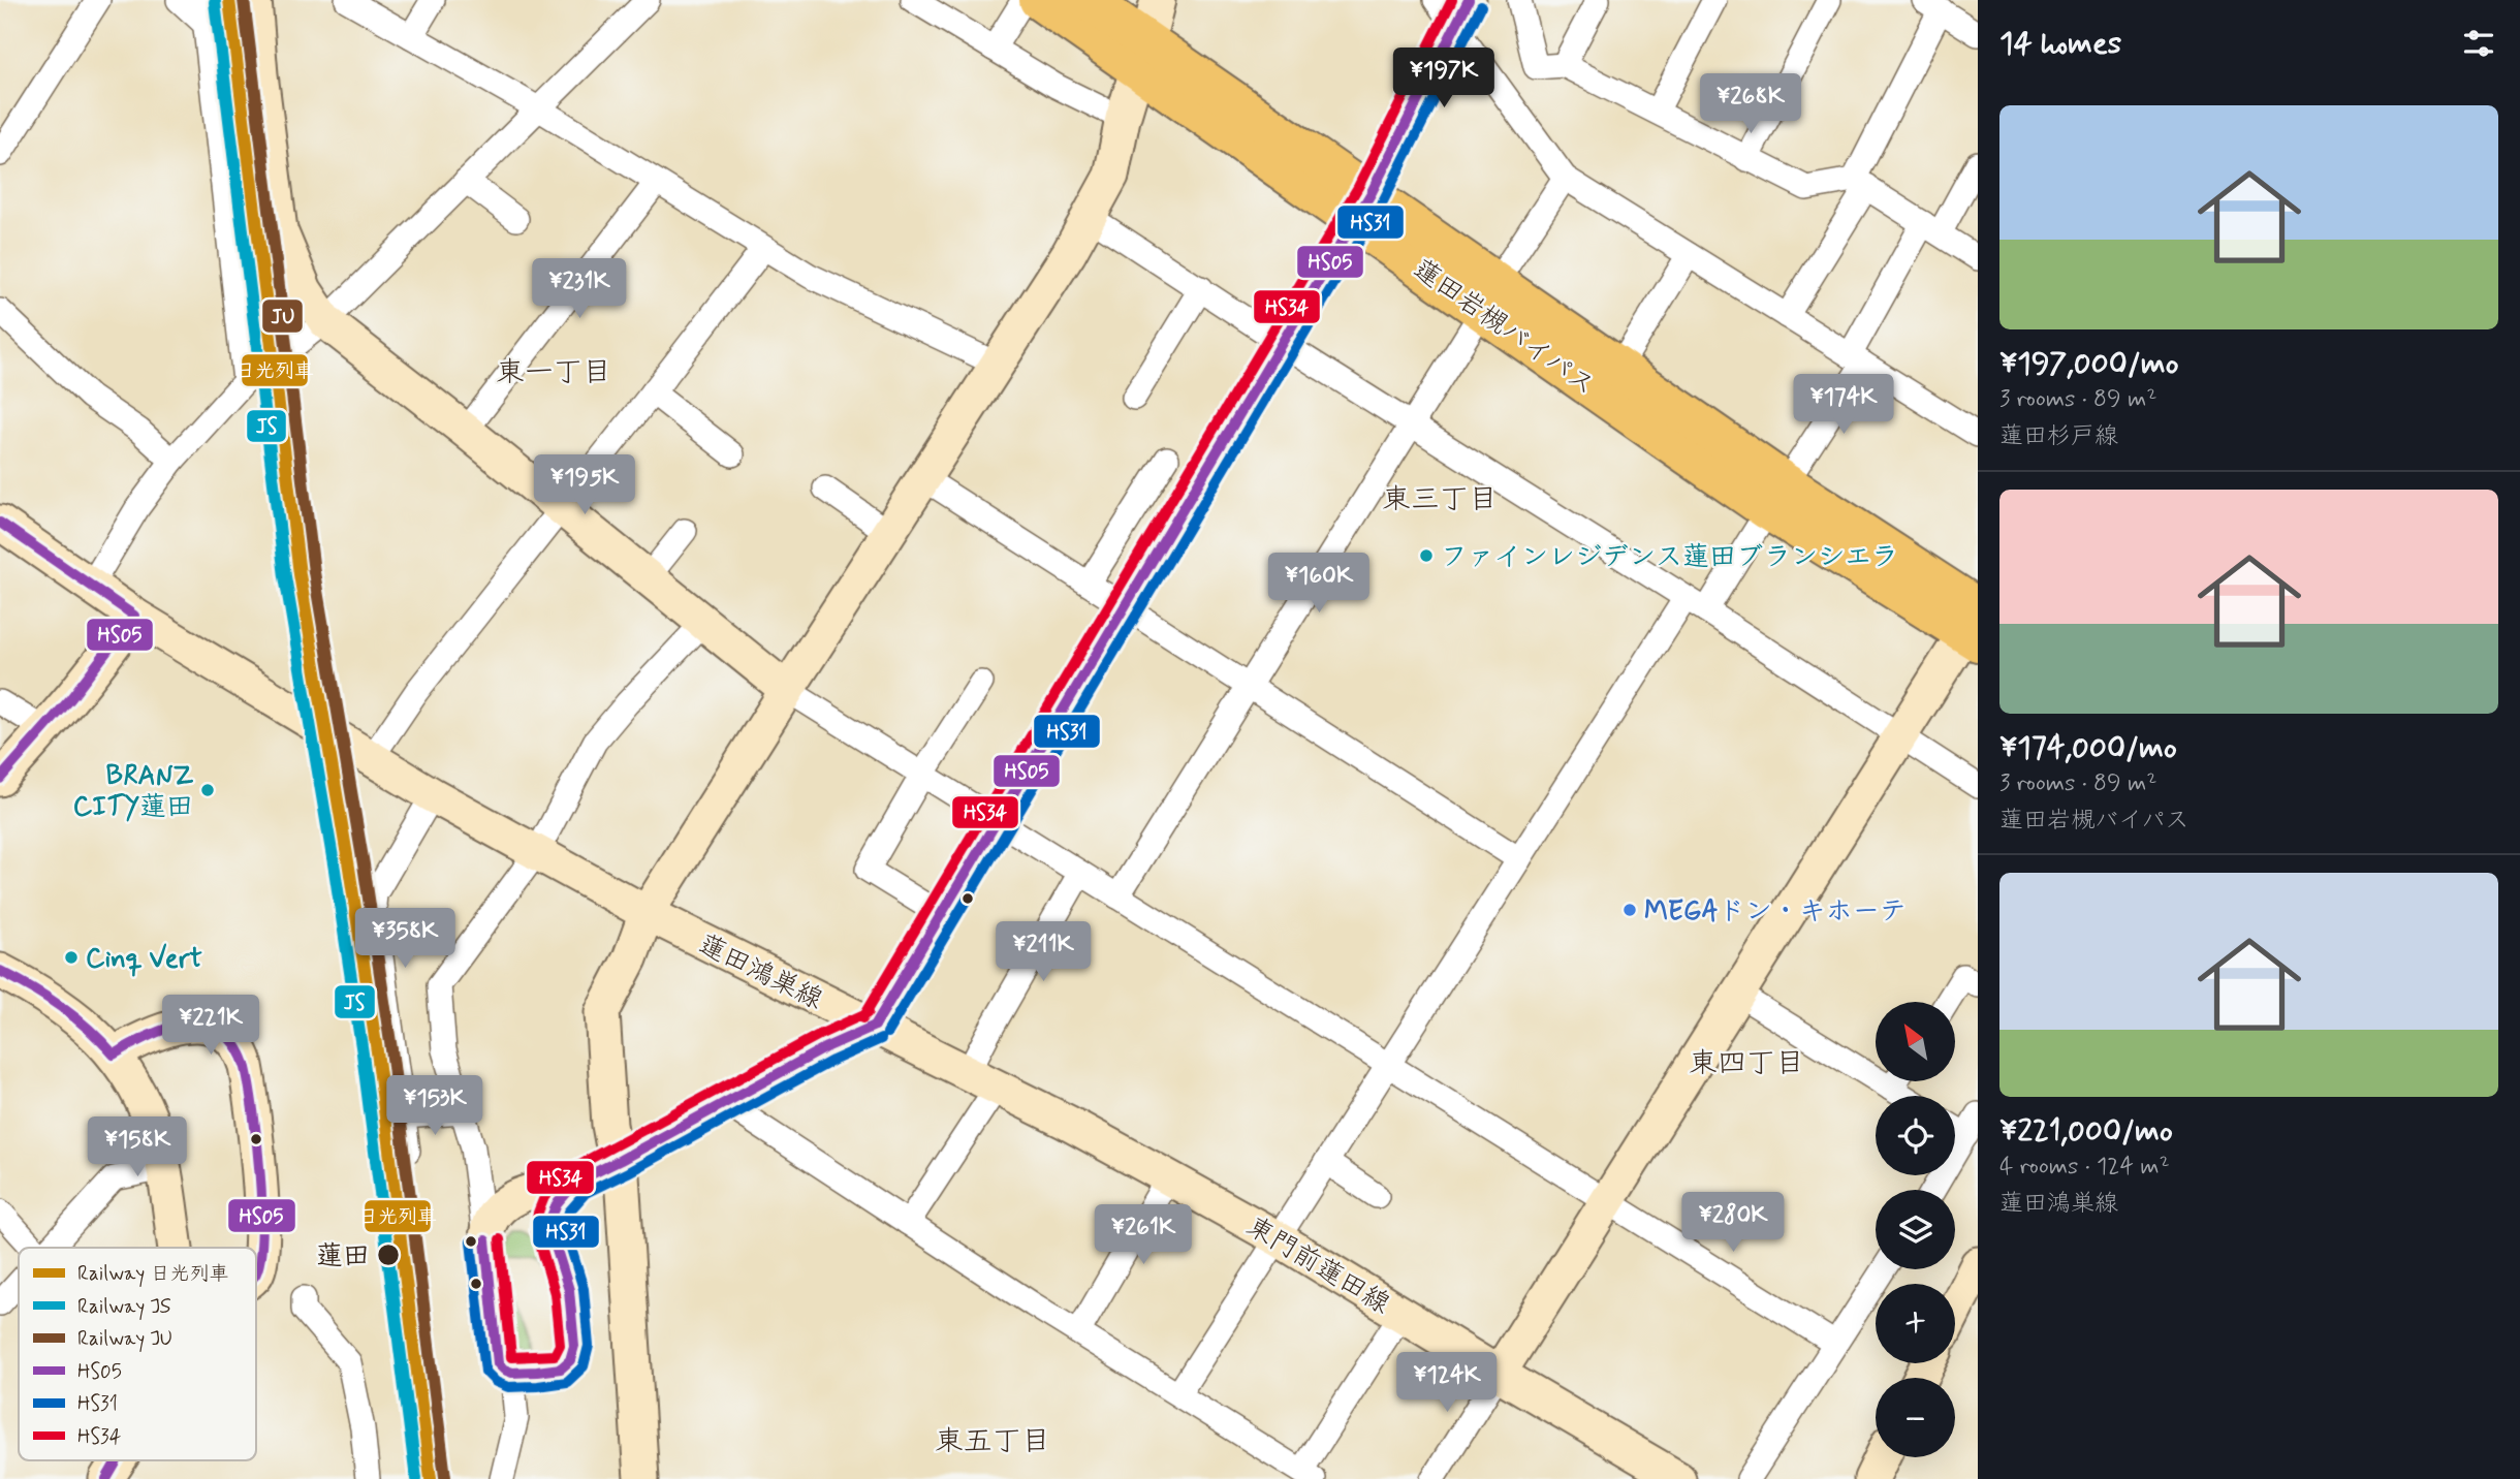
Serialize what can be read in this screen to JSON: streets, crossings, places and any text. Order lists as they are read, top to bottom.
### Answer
{
  "streets": {
    "highway": ["蓮田岩槻バイパス"],
    "street": ["蓮田鴻巣線", "東門前蓮田線"]
  },
  "crossings": [
    ["蓮田鴻巣線", "東門前蓮田線"]
  ],
  "districts": [
    "東一丁目",
    "東三丁目",
    "東四丁目",
    "東五丁目"
  ],
  "places": [
    "ファインレジデンス蓮田ブランシエラ",
    "BRANZ CITY蓮田",
    "MEGAドン・キホーテ",
    "Cinq Vert",
    "蓮田"
  ],
  "lines": [
    "rail line 日光列車",
    "rail line JU",
    "transit line HS05",
    "transit line HS34",
    "rail line JS",
    "transit line HS31"
  ],
  "legend": [
    "Railway 日光列車",
    "Railway JS",
    "Railway JU",
    "HS05",
    "HS31",
    "HS34"
  ],
  "north": "top left",
  "page": {
    "heading": "14 homes",
    "price": [
      "¥197K",
      "¥268K",
      "¥231K",
      "¥174K",
      "¥195K",
      "¥160K",
      "¥358K",
      "¥211K",
      "¥221K",
      "¥153K",
      "¥158K",
      "¥280K",
      "¥261K",
      "¥124K"
    ],
    "list": [
      {
        "name": "¥197,000/mo",
        "note": "3 rooms · 89 m² · 蓮田杉戸線"
      },
      {
        "name": "¥174,000/mo",
        "note": "3 rooms · 89 m² · 蓮田岩槻バイパス"
      },
      {
        "name": "¥221,000/mo",
        "note": "4 rooms · 124 m² · 蓮田鴻巣線"
      }
    ],
    "map_buttons": ["+", "−"]
  }
}
